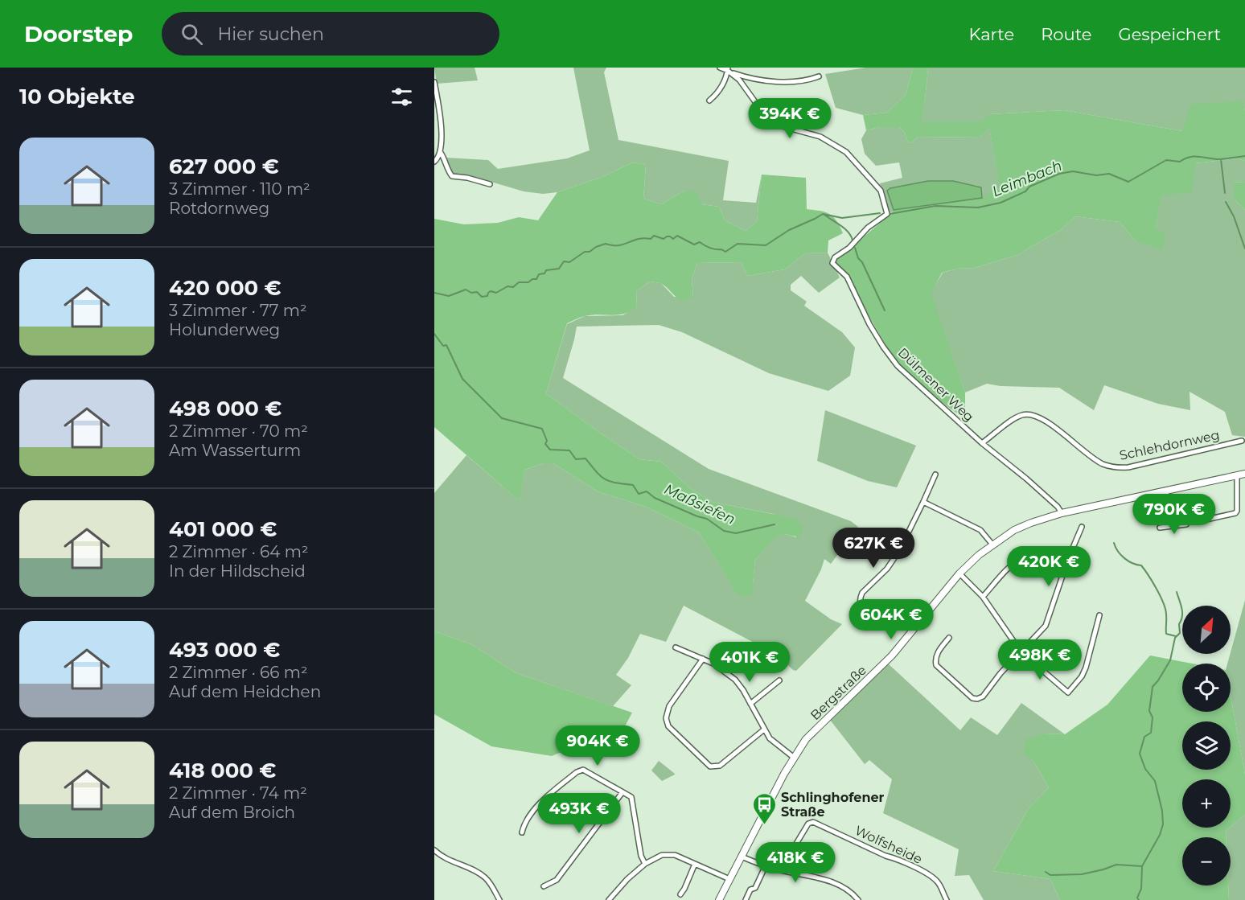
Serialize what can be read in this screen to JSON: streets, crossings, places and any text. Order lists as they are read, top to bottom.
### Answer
{
  "streets": {
    "street": [
      "Dülmener Weg",
      "Schlehdornweg",
      "Bergstraße",
      "Wolfsheide"
    ]
  },
  "crossings": [
    ["Dülmener Weg", "Schlehdornweg"],
    ["Dülmener Weg", "Bergstraße"]
  ],
  "water": ["Leimbach", "Maßsiefen"],
  "places": {
    "bus stop": ["Schlinghofener Straße"]
  },
  "north": "top right",
  "page": {
    "header": "Doorstep",
    "search": "Hier suchen",
    "nav": ["Karte", "Route", "Gespeichert"],
    "heading": "10 Objekte",
    "price": [
      "394K €",
      "790K €",
      "627K €",
      "420K €",
      "604K €",
      "498K €",
      "401K €",
      "904K €",
      "493K €",
      "418K €"
    ],
    "list": [
      {
        "name": "627 000 €",
        "note": "3 Zimmer · 110 m² · Rotdornweg"
      },
      {
        "name": "420 000 €",
        "note": "3 Zimmer · 77 m² · Holunderweg"
      },
      {
        "name": "498 000 €",
        "note": "2 Zimmer · 70 m² · Am Wasserturm"
      },
      {
        "name": "401 000 €",
        "note": "2 Zimmer · 64 m² · In der Hildscheid"
      },
      {
        "name": "493 000 €",
        "note": "2 Zimmer · 66 m² · Auf dem Heidchen"
      },
      {
        "name": "418 000 €",
        "note": "2 Zimmer · 74 m² · Auf dem Broich"
      }
    ],
    "map_buttons": ["+", "−"]
  }
}
